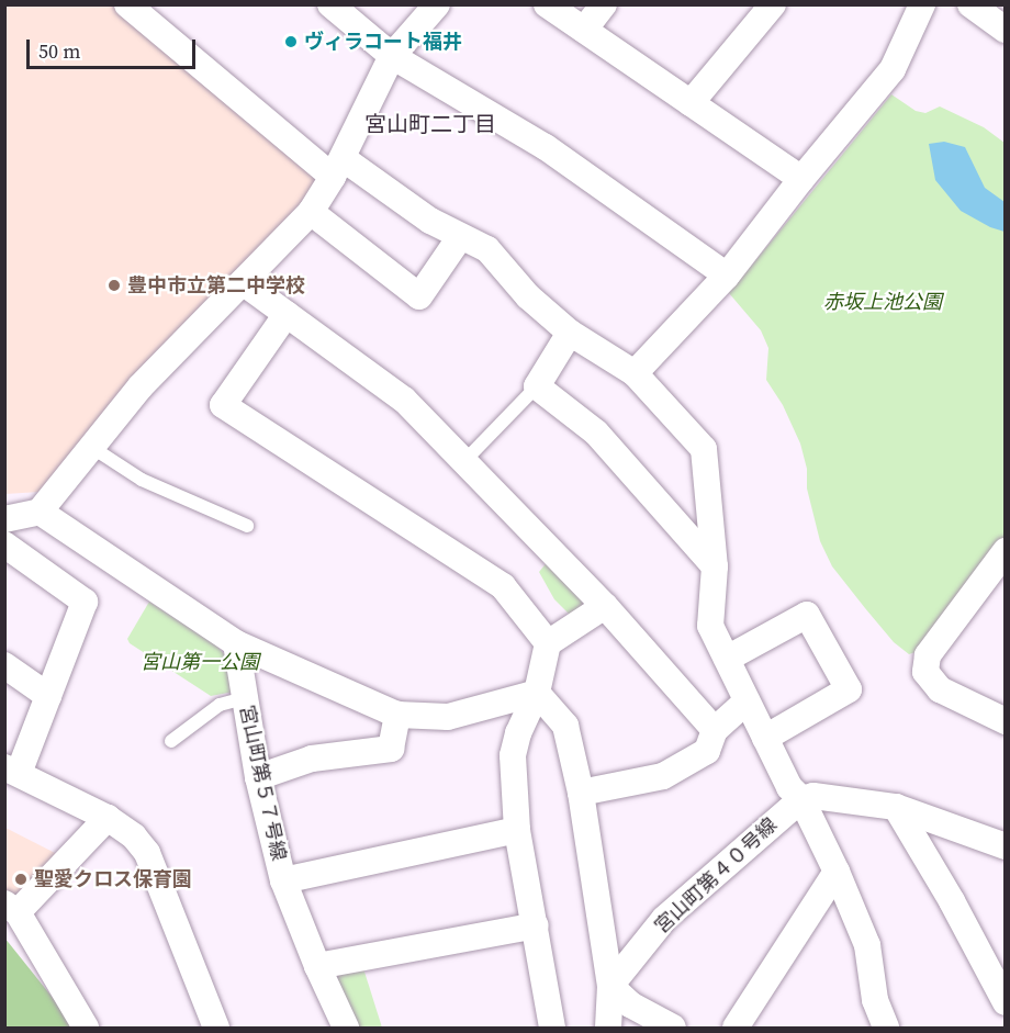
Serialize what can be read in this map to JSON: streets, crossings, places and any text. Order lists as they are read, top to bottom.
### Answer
{
  "streets": {
    "street": ["宮山町第５７号線", "宮山町第４０号線"]
  },
  "districts": ["宮山町二丁目"],
  "parks": ["赤坂上池公園", "宮山第一公園"],
  "places": ["ヴィラコート福井", "豊中市立第二中学校", "聖愛クロス保育園"],
  "scale_bar": "50 m"
}
